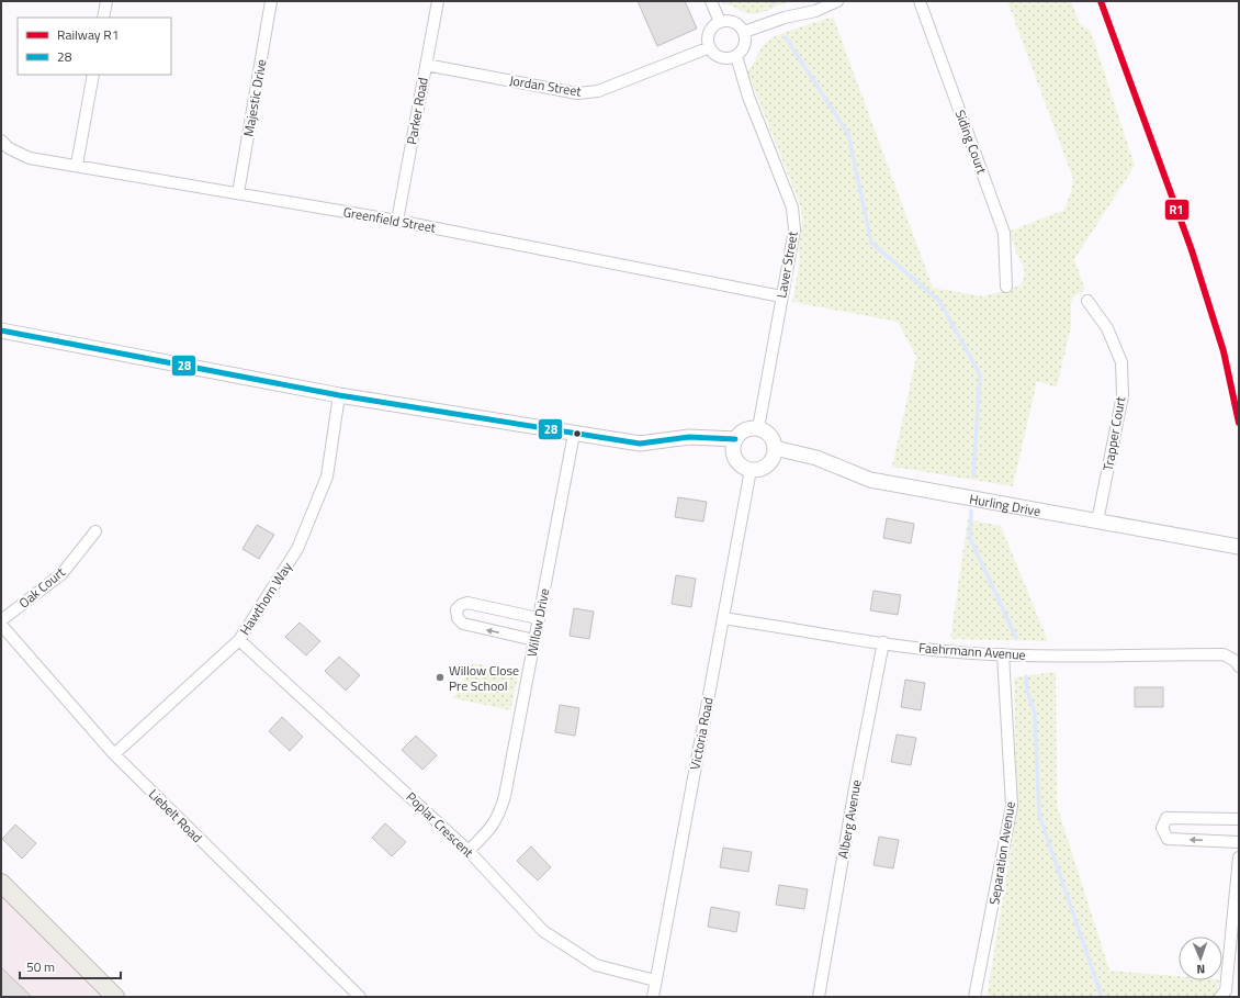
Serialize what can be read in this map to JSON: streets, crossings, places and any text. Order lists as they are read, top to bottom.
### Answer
{
  "streets": {
    "street": [
      "Jordan Street",
      "Majestic Drive",
      "Parker Road",
      "Siding Court",
      "Greenfield Street",
      "Laver Street",
      "Trapper Court",
      "Hurling Drive",
      "Oak Court",
      "Hawthorn Way",
      "Willow Drive",
      "Faehrmann Avenue",
      "Victoria Road",
      "Liebelt Road",
      "Alberg Avenue",
      "Poplar Crescent",
      "Separation Avenue"
    ]
  },
  "crossings": [
    ["Jordan Street", "Parker Road"],
    ["Jordan Street", "Laver Street"],
    ["Majestic Drive", "Greenfield Street"],
    ["Parker Road", "Greenfield Street"],
    ["Greenfield Street", "Laver Street"],
    ["Laver Street", "Hurling Drive"],
    ["Laver Street", "Victoria Road"],
    ["Trapper Court", "Hurling Drive"],
    ["Hurling Drive", "Victoria Road"],
    ["Hawthorn Way", "Liebelt Road"],
    ["Hawthorn Way", "Poplar Crescent"],
    ["Willow Drive", "Poplar Crescent"],
    ["Faehrmann Avenue", "Victoria Road"],
    ["Faehrmann Avenue", "Alberg Avenue"],
    ["Faehrmann Avenue", "Separation Avenue"],
    ["Victoria Road", "Poplar Crescent"]
  ],
  "places": ["Willow Close Pre School"],
  "lines": ["rail line R1", "transit line 28"],
  "legend": ["Railway R1", "28"],
  "scale_bar": "50 m",
  "north": "bottom"
}
